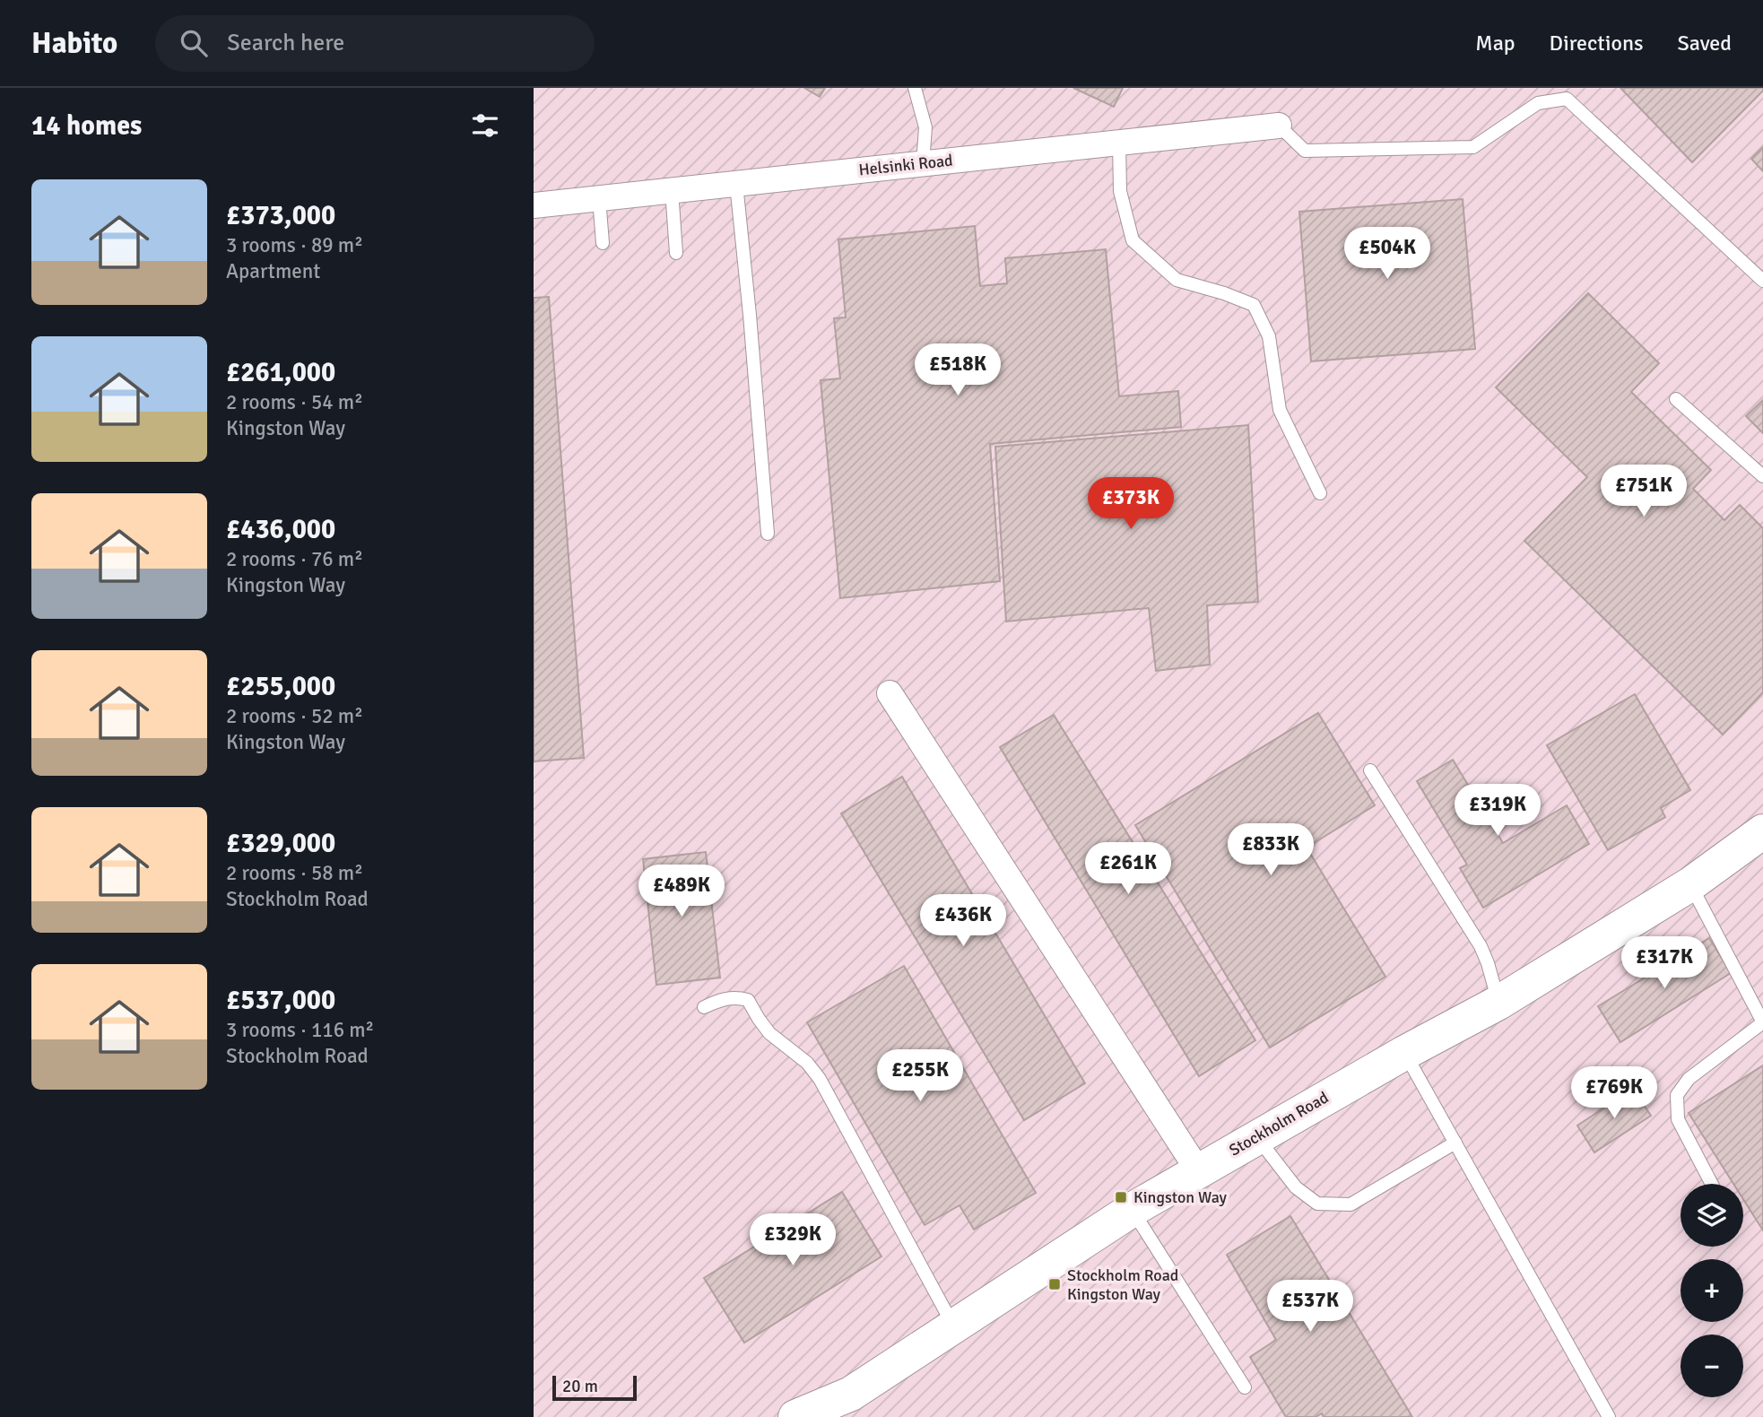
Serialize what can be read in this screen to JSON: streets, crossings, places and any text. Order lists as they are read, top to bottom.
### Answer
{
  "streets": {
    "street": ["Helsinki Road", "Stockholm Road"]
  },
  "places": {
    "transit": ["Kingston Way", "Stockholm Road Kingston Way"]
  },
  "scale_bar": "20 m",
  "page": {
    "header": "Habito",
    "search": "Search here",
    "nav": ["Map", "Directions", "Saved"],
    "heading": "14 homes",
    "list": [
      {
        "name": "£373,000",
        "note": "3 rooms · 89 m² · Apartment"
      },
      {
        "name": "£261,000",
        "note": "2 rooms · 54 m² · Kingston Way"
      },
      {
        "name": "£436,000",
        "note": "2 rooms · 76 m² · Kingston Way"
      },
      {
        "name": "£255,000",
        "note": "2 rooms · 52 m² · Kingston Way"
      },
      {
        "name": "£329,000",
        "note": "2 rooms · 58 m² · Stockholm Road"
      },
      {
        "name": "£537,000",
        "note": "3 rooms · 116 m² · Stockholm Road"
      }
    ],
    "price": [
      "£504K",
      "£518K",
      "£751K",
      "£373K",
      "£319K",
      "£833K",
      "£261K",
      "£489K",
      "£436K",
      "£317K",
      "£255K",
      "£769K",
      "£329K",
      "£537K"
    ],
    "map_buttons": ["+", "−"],
    "scale": "20 m"
  }
}
